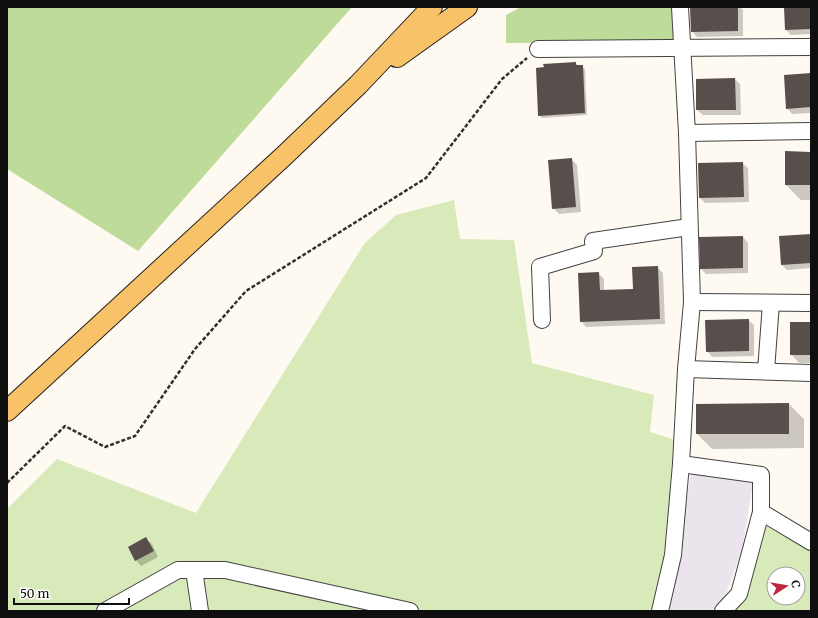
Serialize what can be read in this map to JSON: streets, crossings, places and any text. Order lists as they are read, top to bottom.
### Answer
{
  "scale_bar": "50 m",
  "north": "right"
}
